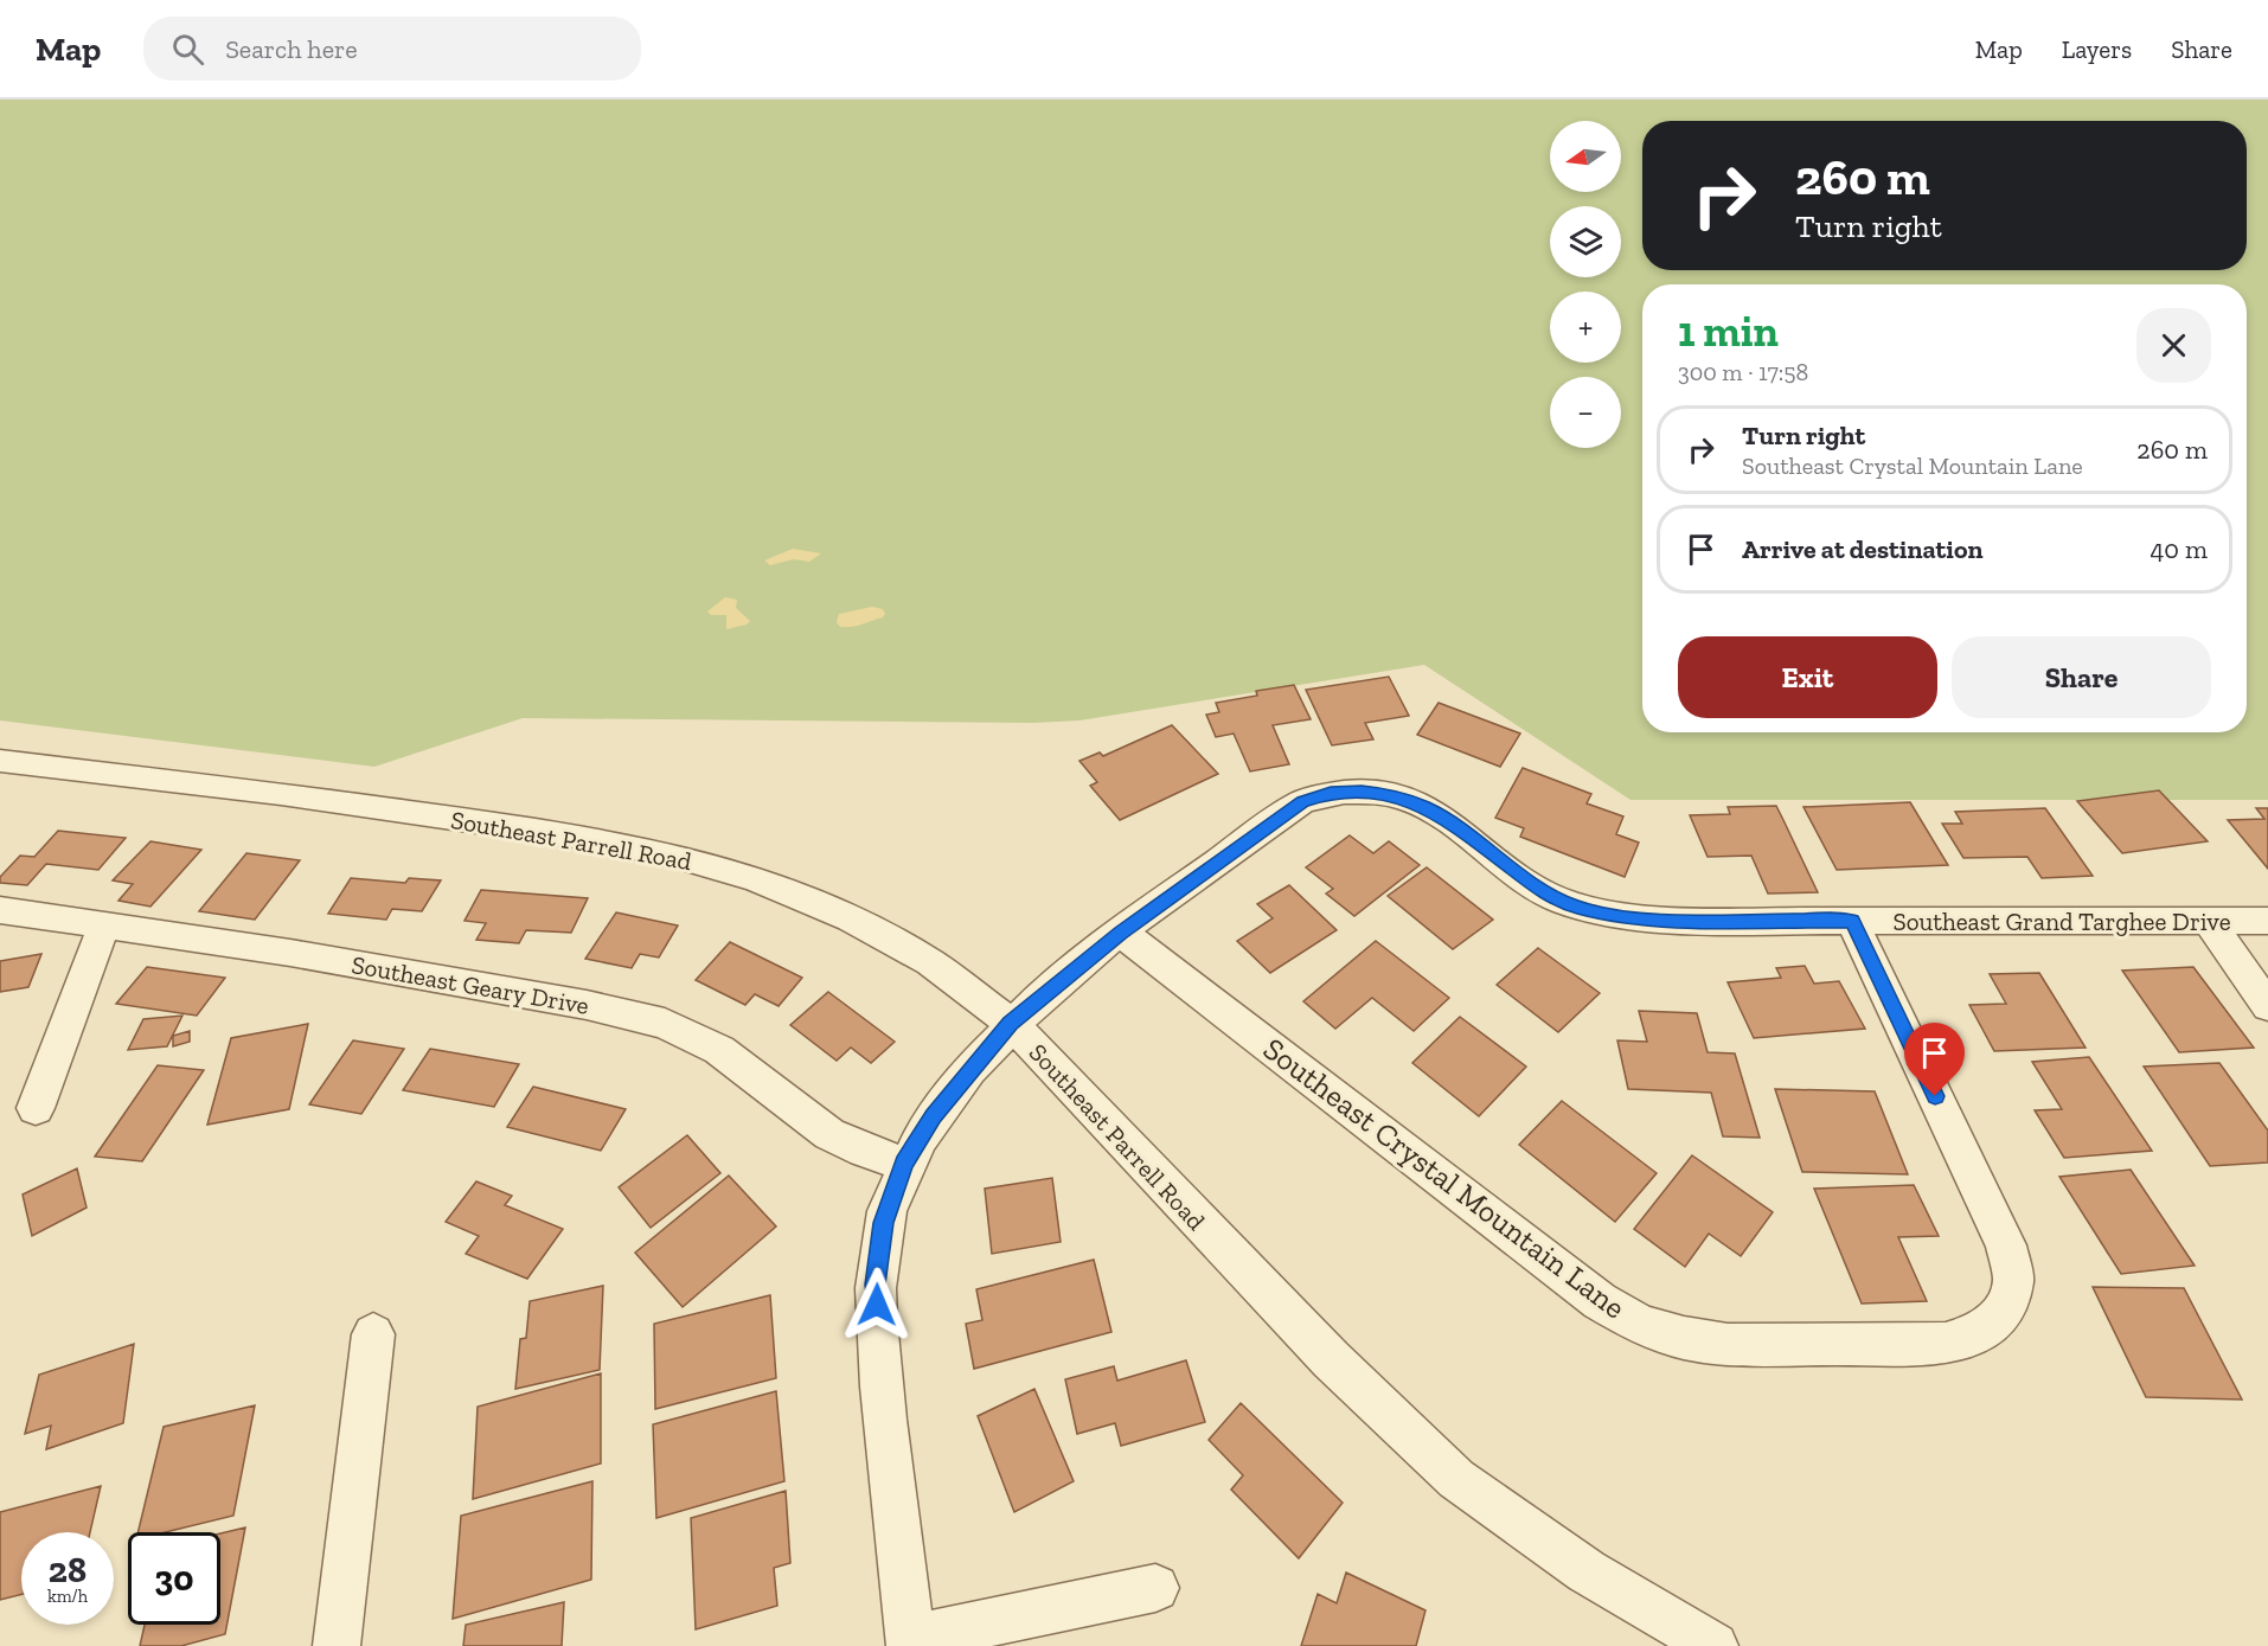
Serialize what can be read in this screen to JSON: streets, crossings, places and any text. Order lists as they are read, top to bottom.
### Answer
{
  "streets": {
    "street": [
      "Southeast Parrell Road",
      "Southeast Grand Targhee Drive",
      "Southeast Geary Drive",
      "Southeast Crystal Mountain Lane"
    ]
  },
  "crossings": [
    ["Southeast Parrell Road", "Southeast Grand Targhee Drive"],
    ["Southeast Grand Targhee Drive", "Southeast Geary Drive"],
    ["Southeast Grand Targhee Drive", "Southeast Crystal Mountain Lane"]
  ],
  "north": "left",
  "page": {
    "header": "Map",
    "search": "Search here",
    "nav": ["Map", "Layers", "Share"],
    "map_buttons": ["+", "−"],
    "turn": ["260 m", "Turn right"],
    "heading": ["1 min", "300 m · 17:58"],
    "list": [
      {
        "name": "Turn right",
        "note": "Southeast Crystal Mountain Lane",
        "value": "260 m"
      },
      {
        "name": "Arrive at destination",
        "value": "40 m"
      }
    ],
    "buttons": ["Exit", "Share"],
    "speed": "28 km/h",
    "limit": "30"
  }
}
